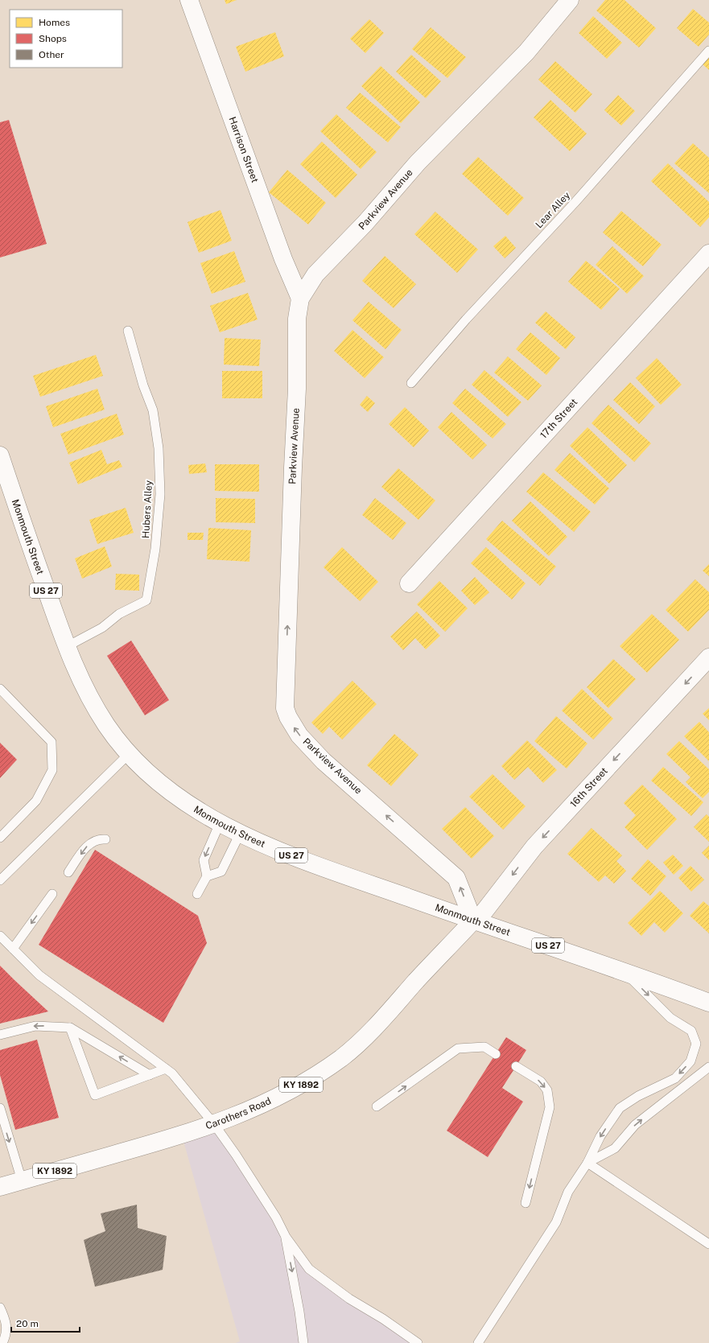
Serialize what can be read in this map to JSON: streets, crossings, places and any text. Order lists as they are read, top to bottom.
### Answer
{
  "streets": {
    "street": [
      "Harrison Street",
      "Parkview Avenue",
      "17th Street",
      "Monmouth Street",
      "US 27",
      "16th Street",
      "KY 1892",
      "Carothers Road"
    ],
    "lane": ["Lear Alley", "Hubers Alley"]
  },
  "crossings": [
    ["Harrison Street", "Parkview Avenue"],
    ["Parkview Avenue", "Monmouth Street"],
    ["Parkview Avenue", "16th Street"],
    ["Parkview Avenue", "Carothers Road"],
    ["Hubers Alley", "Monmouth Street"],
    ["Monmouth Street", "16th Street"],
    ["Monmouth Street", "Carothers Road"],
    ["16th Street", "Carothers Road"]
  ],
  "one_way": ["Parkview Avenue", "16th Street"],
  "legend": ["Homes", "Shops", "Other"],
  "scale_bar": "20 m"
}
